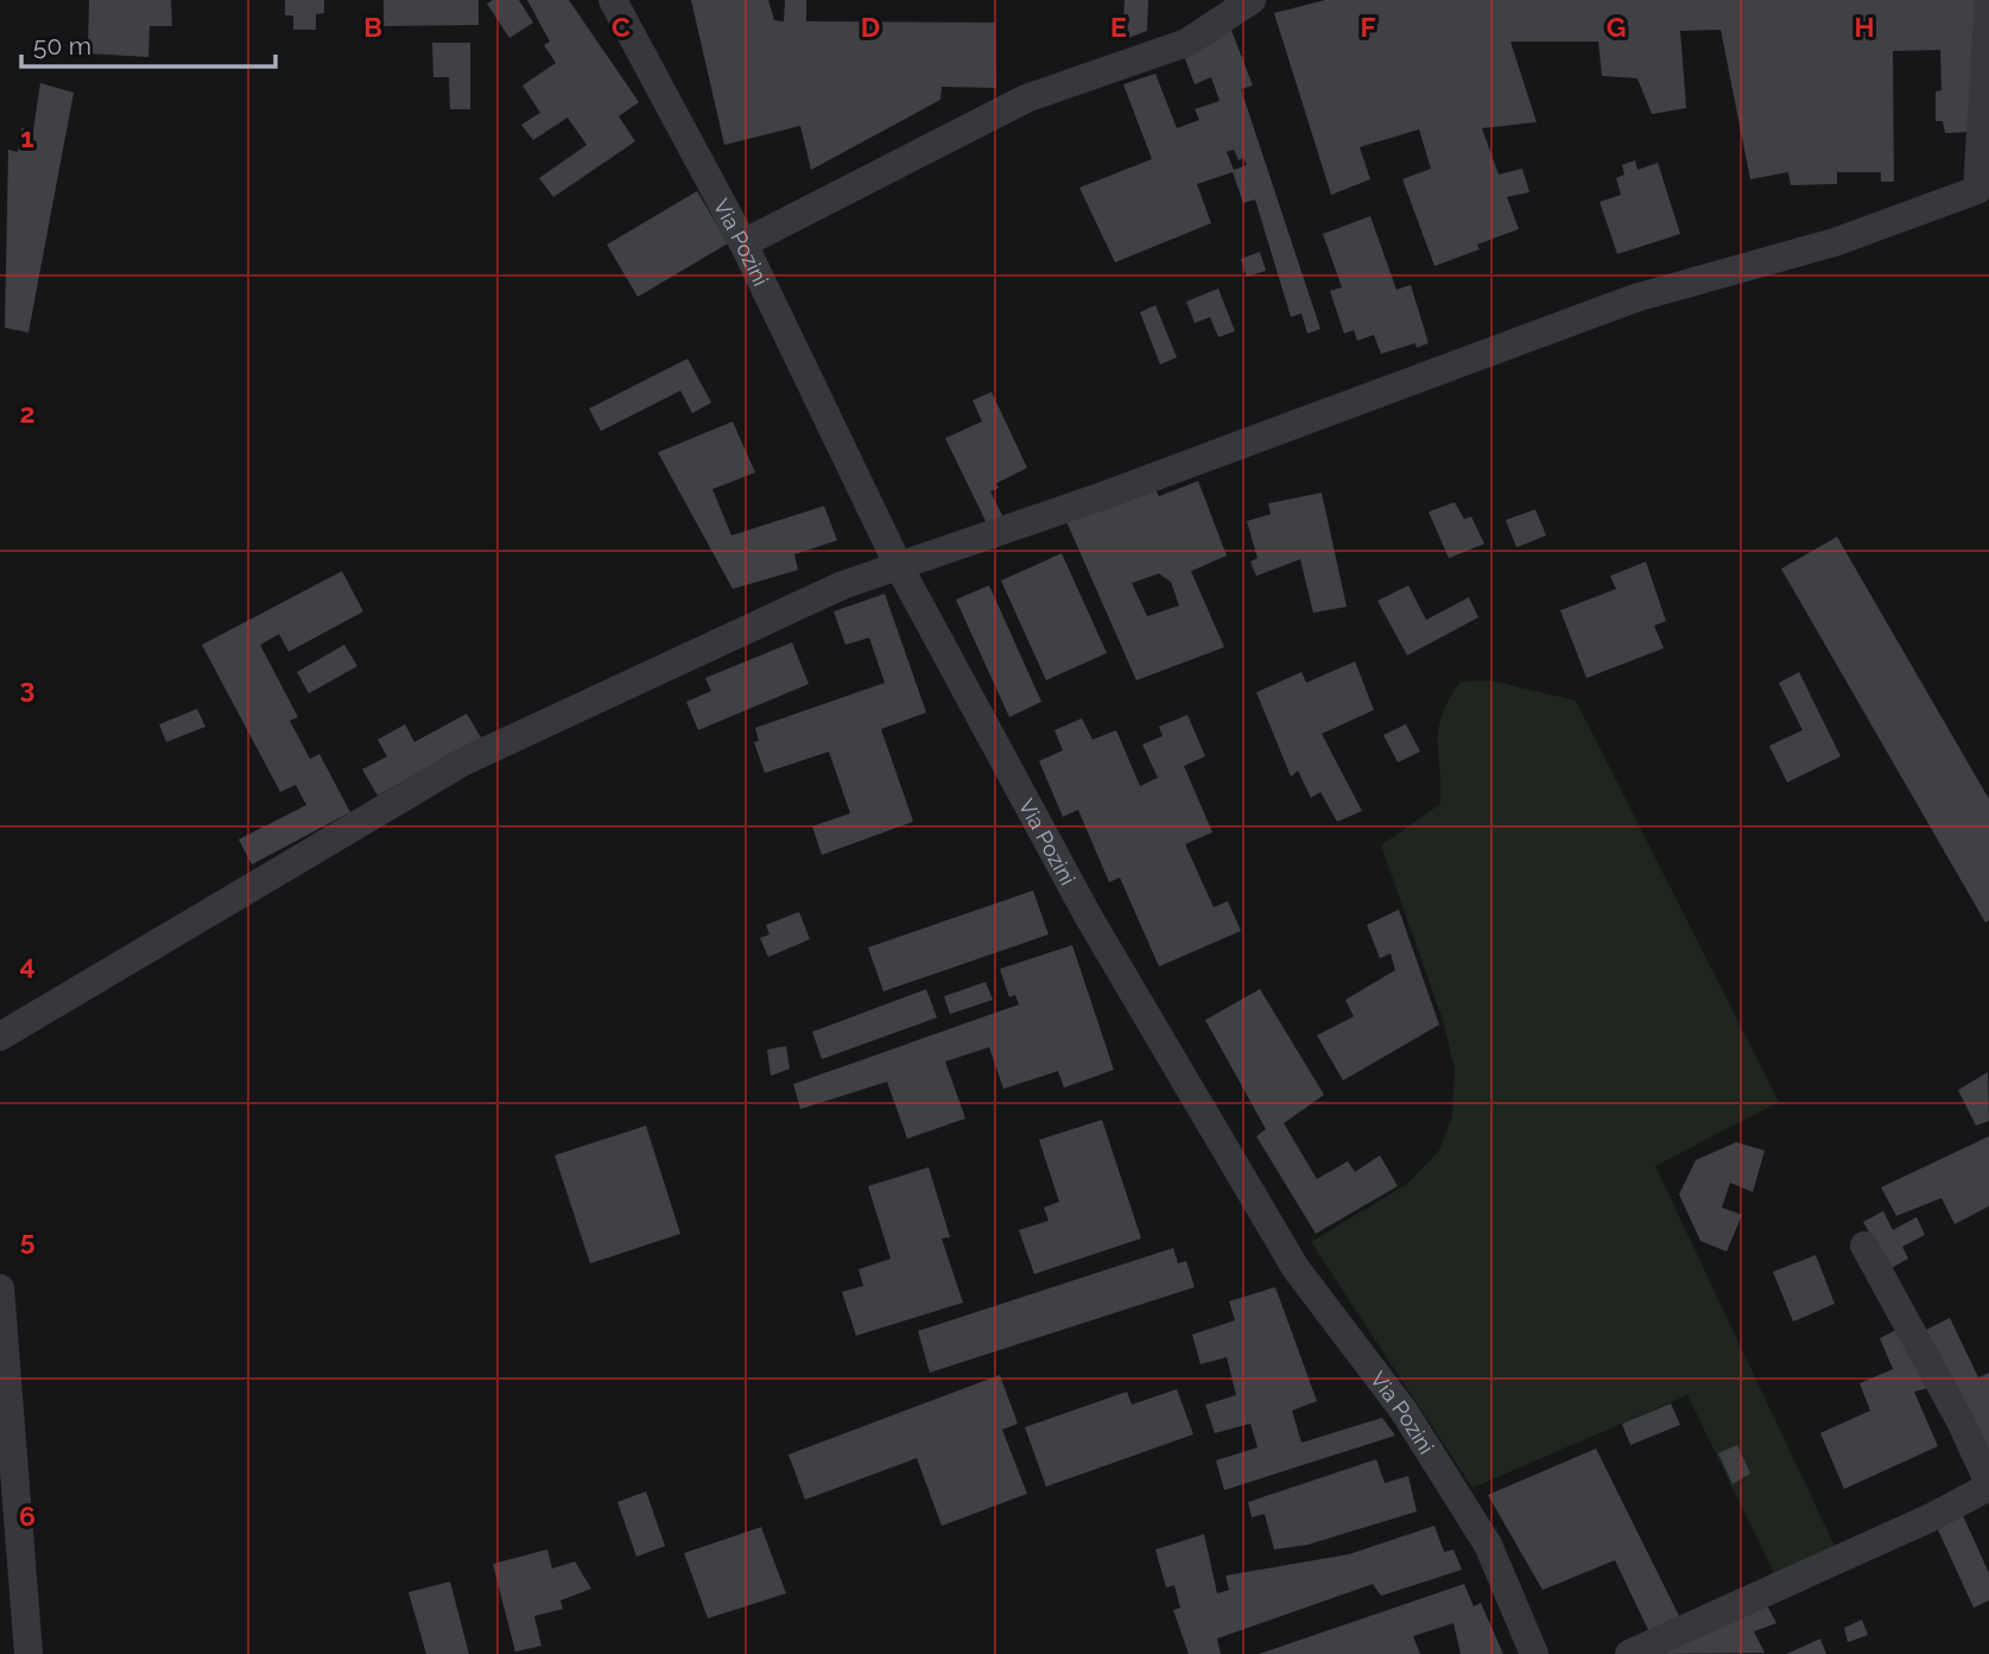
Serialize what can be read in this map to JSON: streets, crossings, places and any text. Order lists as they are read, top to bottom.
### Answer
{
  "streets": {
    "street": ["Via Pozini"]
  },
  "scale_bar": "50 m",
  "grid": {
    "columns": [
      "B",
      "C",
      "D",
      "E",
      "F",
      "G",
      "H"
    ],
    "rows": [
      "1",
      "2",
      "3",
      "4",
      "5",
      "6"
    ]
  }
}
